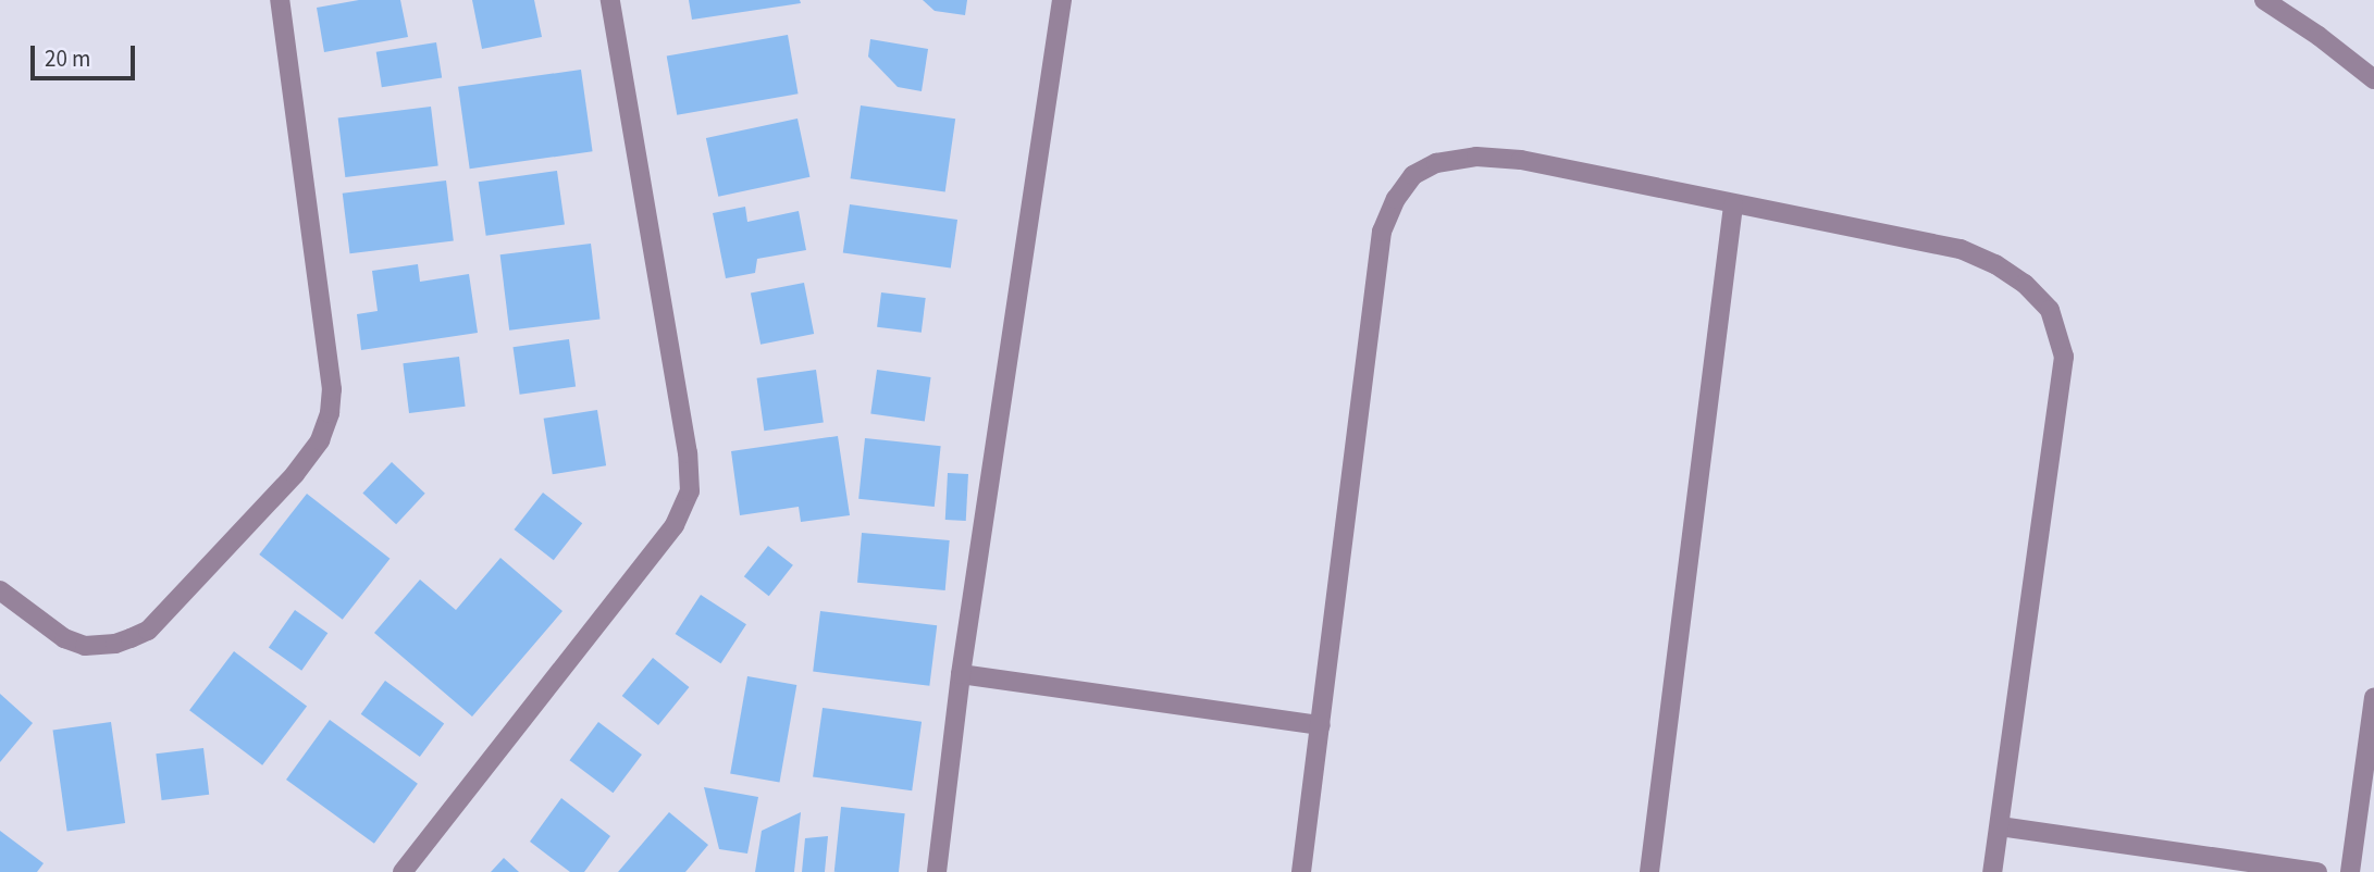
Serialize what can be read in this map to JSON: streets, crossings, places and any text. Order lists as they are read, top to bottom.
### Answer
{
  "scale_bar": "20 m"
}
